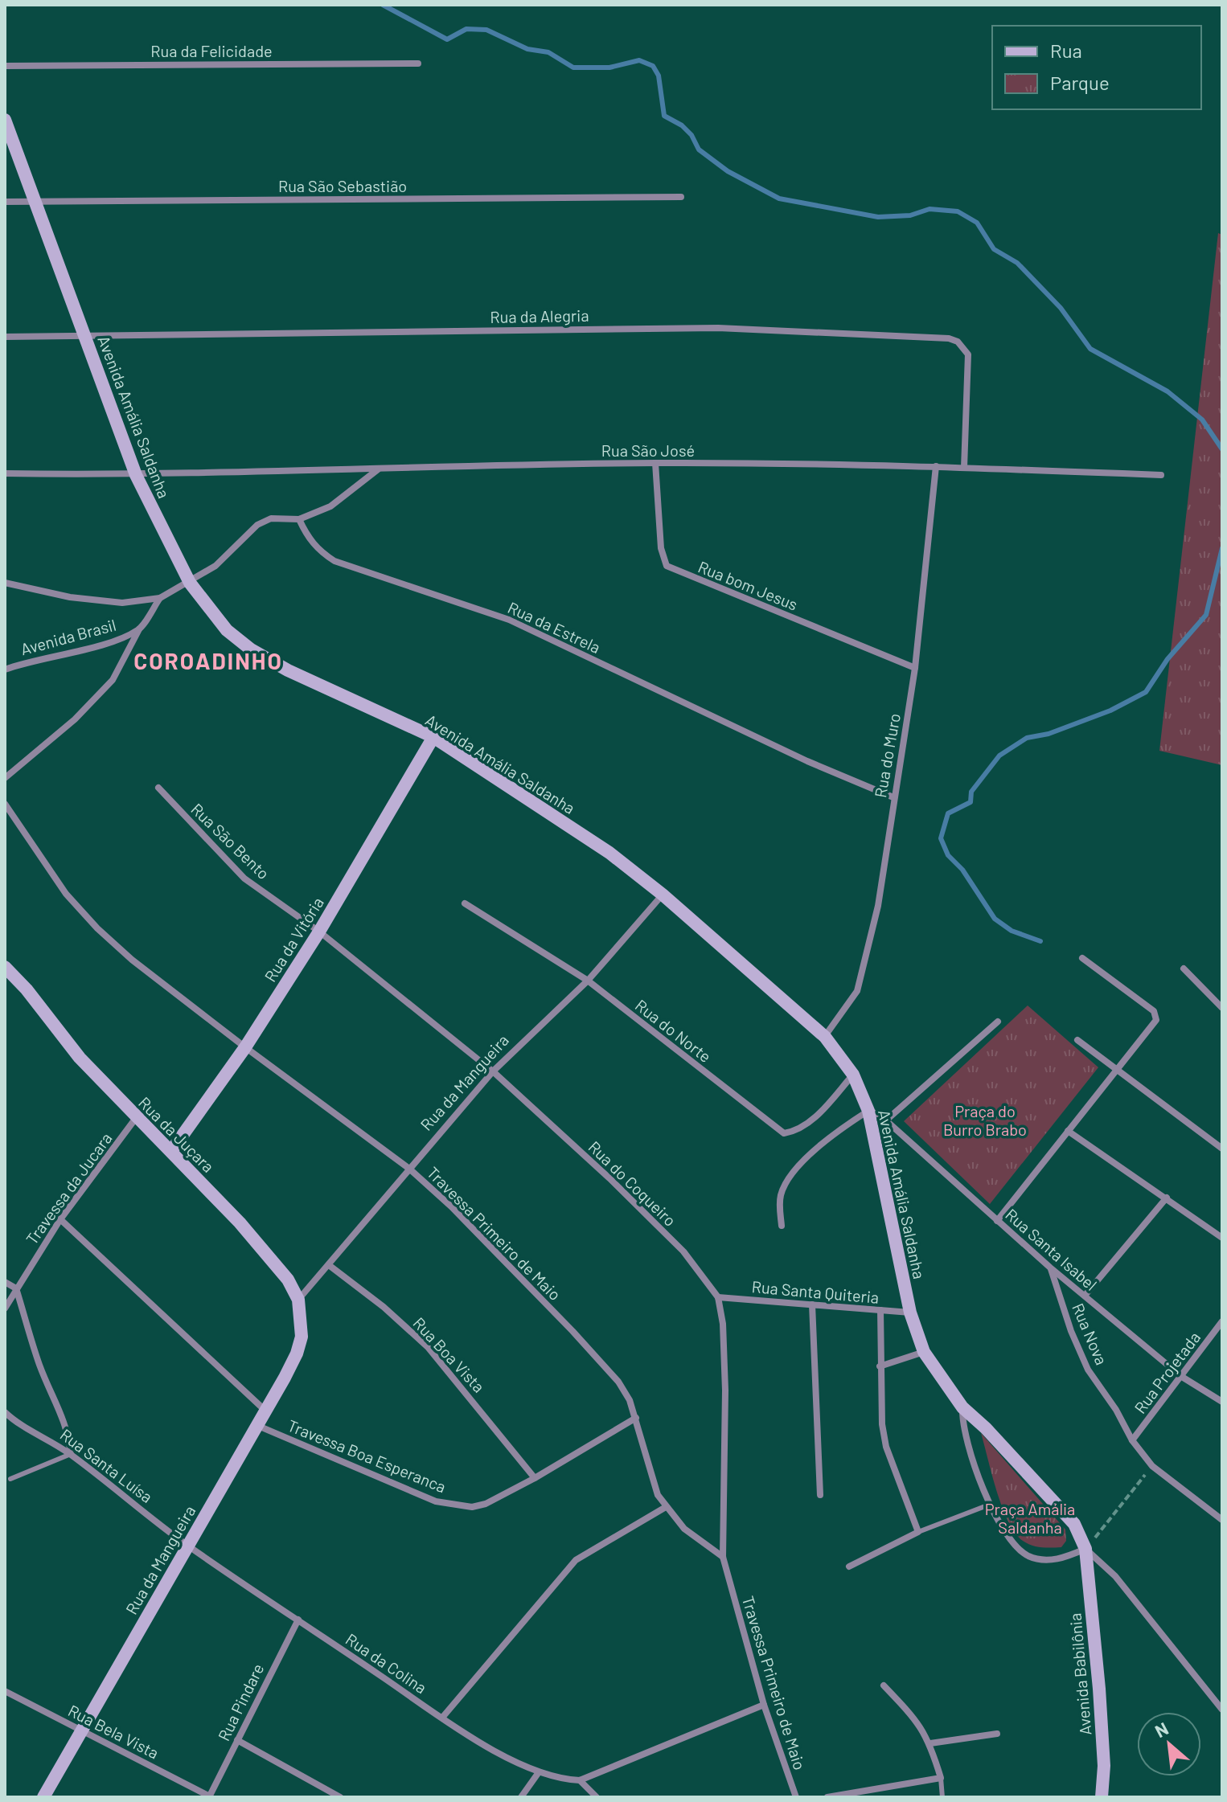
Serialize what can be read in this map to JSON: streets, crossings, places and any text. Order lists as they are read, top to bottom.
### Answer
{
  "streets": {
    "main road": [
      "Avenida Amália Saldanha",
      "Rua da Vitória",
      "Rua da Mangueira",
      "Rua da Juçara",
      "Avenida Babilônia"
    ],
    "street": [
      "Rua da Felicidade",
      "Rua São Sebastião",
      "Rua da Alegria",
      "Rua São José",
      "Rua bom Jesus",
      "Rua da Estrela",
      "Avenida Brasil",
      "Rua do Muro",
      "Rua São Bento",
      "Rua do Norte",
      "Rua do Coqueiro",
      "Travessa da Jucara",
      "Travessa Primeiro de Maio",
      "Rua Santa Isabel",
      "Rua Santa Quiteria",
      "Rua Nova",
      "Rua Boa Vista",
      "Rua Projetada",
      "Travessa Boa Esperanca",
      "Rua Santa Luísa",
      "Rua da Colina",
      "Rua Pindare",
      "Rua Bela Vista"
    ]
  },
  "crossings": [
    ["Rua São Sebastião", "Avenida Amália Saldanha"],
    ["Rua da Alegria", "Avenida Amália Saldanha"],
    ["Rua da Alegria", "Rua São José"],
    ["Avenida Amália Saldanha", "Rua São José"],
    ["Avenida Amália Saldanha", "Rua do Muro"],
    ["Avenida Amália Saldanha", "Rua da Vitória"],
    ["Avenida Amália Saldanha", "Rua do Norte"],
    ["Avenida Amália Saldanha", "Rua da Mangueira"],
    ["Avenida Amália Saldanha", "Rua Santa Isabel"],
    ["Avenida Amália Saldanha", "Rua Santa Quiteria"],
    ["Avenida Amália Saldanha", "Avenida Babilônia"],
    ["Rua São José", "Rua bom Jesus"],
    ["Rua São José", "Rua do Muro"],
    ["Rua bom Jesus", "Rua do Muro"],
    ["Rua da Estrela", "Rua do Muro"],
    ["Rua São Bento", "Rua da Vitória"],
    ["Rua São Bento", "Rua do Coqueiro"],
    ["Rua da Vitória", "Rua da Juçara"],
    ["Rua da Vitória", "Rua do Coqueiro"],
    ["Rua da Vitória", "Travessa Primeiro de Maio"],
    ["Rua do Norte", "Rua da Mangueira"],
    ["Rua da Mangueira", "Rua da Juçara"],
    ["Rua da Mangueira", "Rua do Coqueiro"],
    ["Rua da Mangueira", "Travessa Primeiro de Maio"],
    ["Rua da Mangueira", "Rua Boa Vista"],
    ["Rua da Mangueira", "Travessa Boa Esperanca"],
    ["Rua da Mangueira", "Rua Santa Luísa"],
    ["Rua da Mangueira", "Rua da Colina"],
    ["Rua da Mangueira", "Rua Bela Vista"],
    ["Rua da Juçara", "Travessa da Jucara"],
    ["Rua do Coqueiro", "Travessa Primeiro de Maio"],
    ["Rua do Coqueiro", "Rua Santa Quiteria"],
    ["Travessa Primeiro de Maio", "Travessa Boa Esperanca"],
    ["Rua Santa Isabel", "Rua Nova"],
    ["Rua Santa Isabel", "Rua Projetada"],
    ["Rua Nova", "Rua Projetada"],
    ["Rua Boa Vista", "Travessa Boa Esperanca"],
    ["Rua Santa Luísa", "Rua da Colina"],
    ["Rua da Colina", "Rua Pindare"],
    ["Rua Pindare", "Rua Bela Vista"]
  ],
  "districts": ["COROADINHO"],
  "parks": ["Praça do Burro Brabo", "Praça Amália Saldanha"],
  "legend": ["Rua", "Parque"],
  "north": "top left"
}
